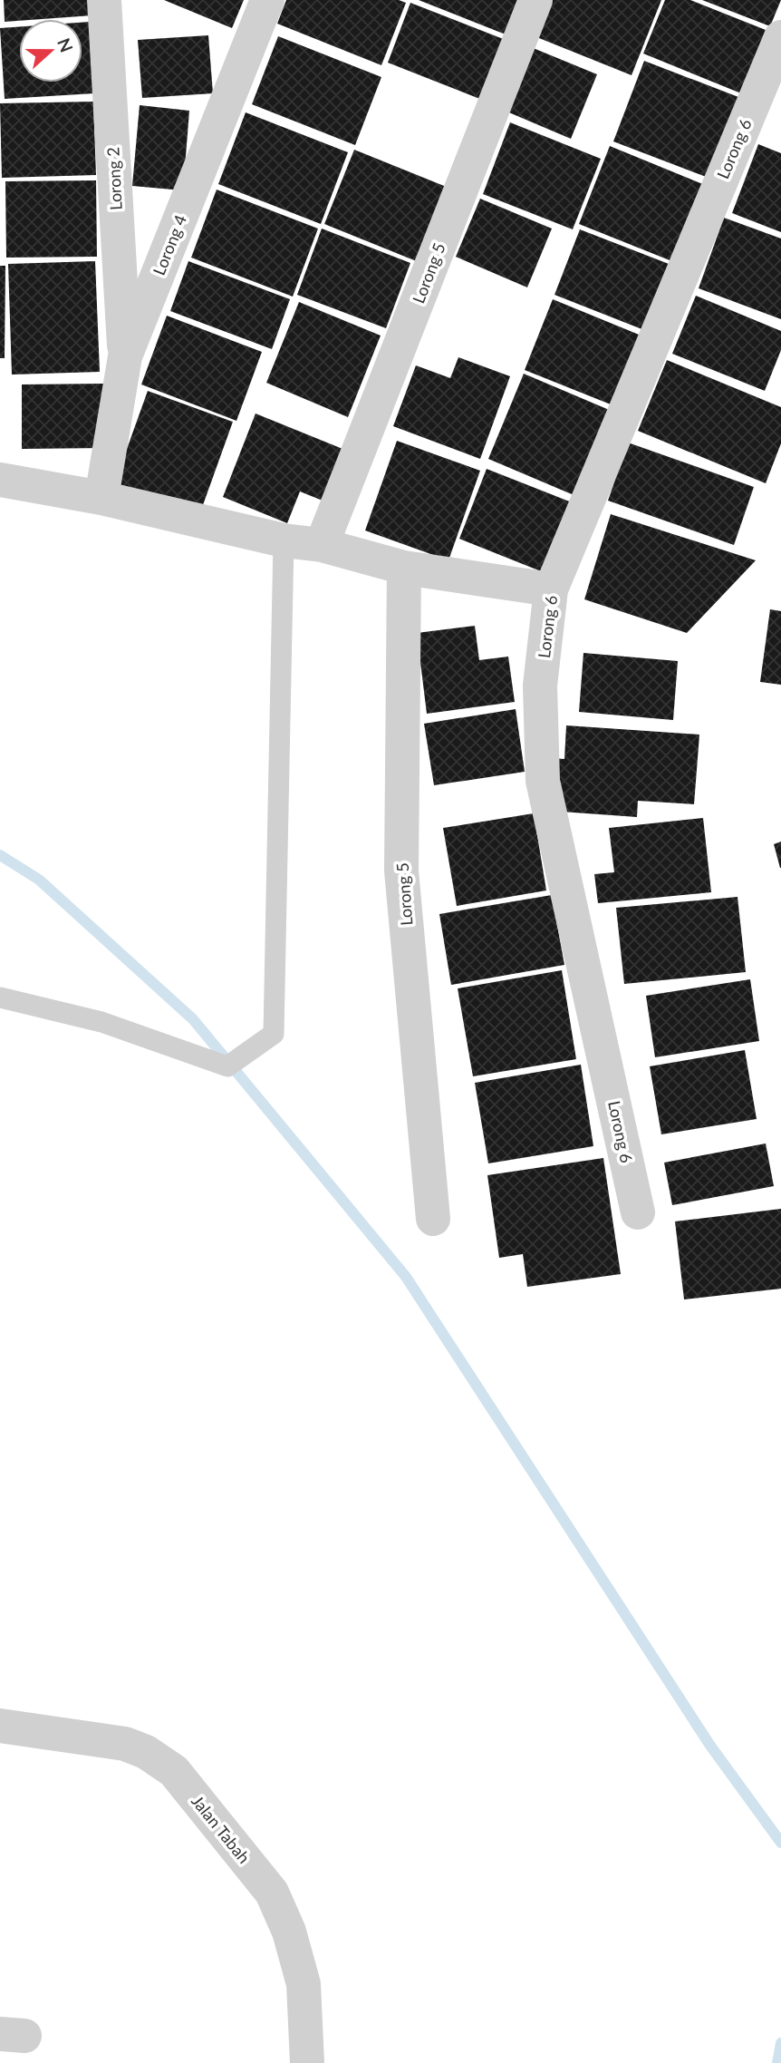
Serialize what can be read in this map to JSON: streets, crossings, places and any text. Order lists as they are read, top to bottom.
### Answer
{
  "streets": {
    "street": [
      "Lorong 6",
      "Lorong 2",
      "Lorong 4",
      "Lorong 5",
      "Jalan Tabah"
    ]
  },
  "crossings": [
    ["Lorong 2", "Lorong 4"]
  ],
  "north": "right"
}
